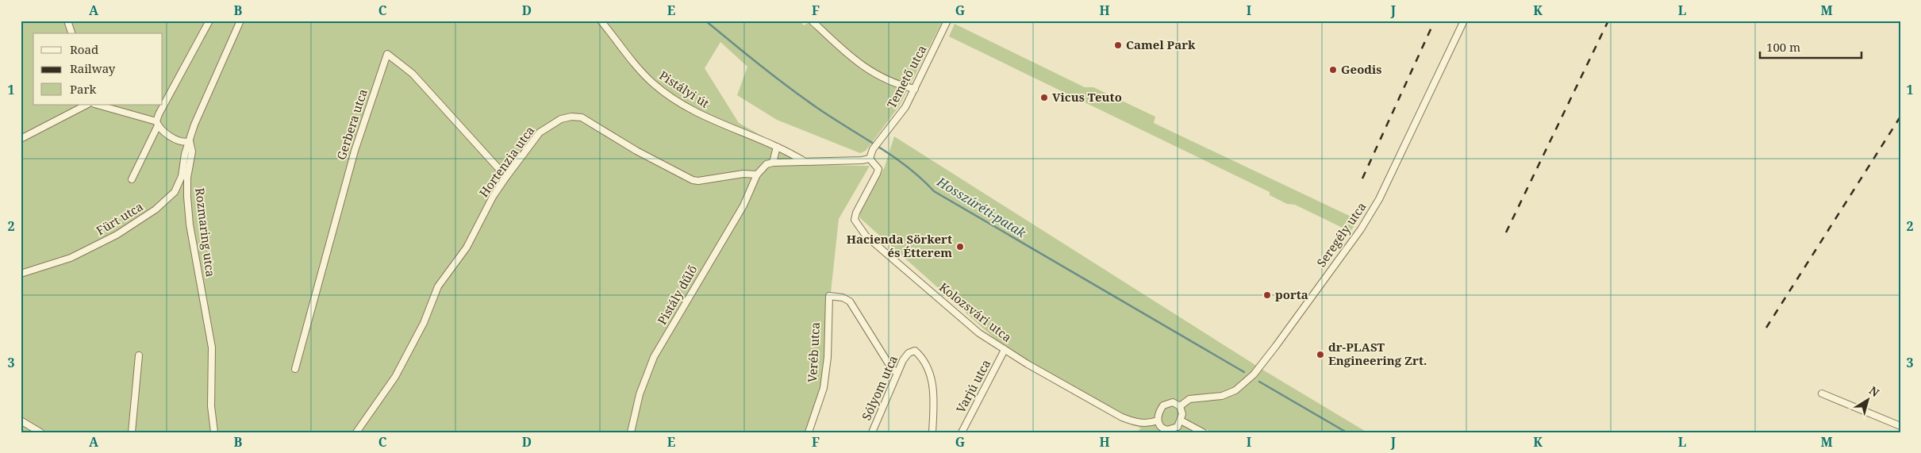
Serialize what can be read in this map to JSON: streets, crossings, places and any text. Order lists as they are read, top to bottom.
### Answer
{
  "streets": {
    "street": [
      "Temető utca",
      "Pistályi út",
      "Gerbera utca",
      "Hortenzia utca",
      "Fürt utca",
      "Rozmaring utca",
      "Seregély utca",
      "Pistály dűlő",
      "Kolozsvári utca",
      "Veréb utca",
      "Varjú utca",
      "Sólyom utca"
    ]
  },
  "crossings": [
    ["Temető utca", "Kolozsvári utca"],
    ["Gerbera utca", "Hortenzia utca"],
    ["Hortenzia utca", "Pistály dűlő"],
    ["Fürt utca", "Rozmaring utca"],
    ["Seregély utca", "Kolozsvári utca"],
    ["Kolozsvári utca", "Varjú utca"],
    ["Veréb utca", "Sólyom utca"]
  ],
  "water": ["Hosszúréti-patak"],
  "places": [
    "Camel Park",
    "Geodis",
    "Vicus Teuto",
    "Hacienda Sörkert és Étterem",
    "porta",
    "dr-PLAST Engineering Zrt."
  ],
  "legend": ["Road", "Railway", "Park"],
  "scale_bar": "100 m",
  "north": "top right",
  "grid": {
    "columns": [
      "A",
      "B",
      "C",
      "D",
      "E",
      "F",
      "G",
      "H",
      "I",
      "J",
      "K",
      "L",
      "M"
    ],
    "rows": ["1", "2", "3"]
  }
}
